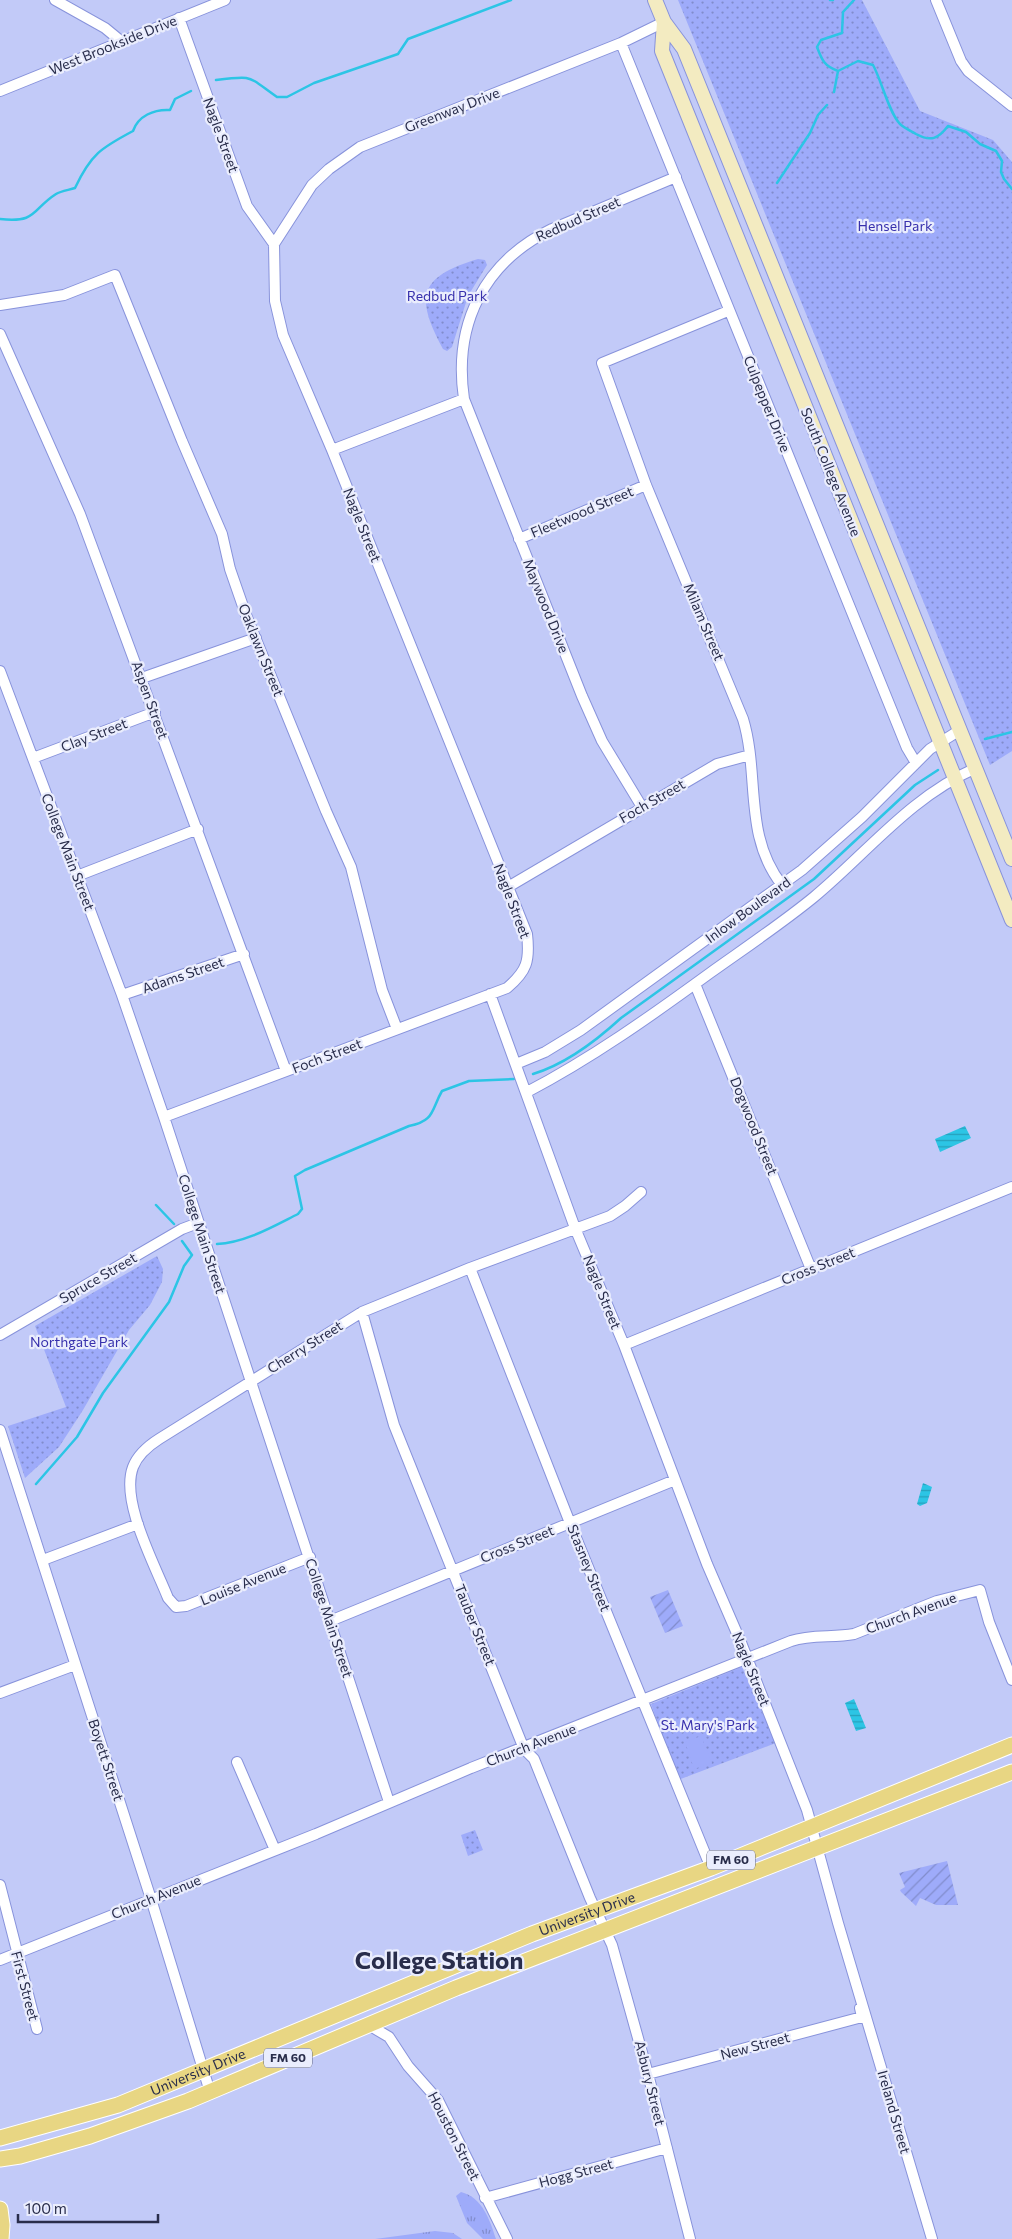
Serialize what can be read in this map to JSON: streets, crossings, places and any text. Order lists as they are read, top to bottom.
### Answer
{
  "streets": {
    "main road": ["South College Avenue", "FM 60", "University Drive"],
    "street": [
      "West Brookside Drive",
      "Greenway Drive",
      "Nagle Street",
      "Redbud Street",
      "Culpepper Drive",
      "Fleetwood Street",
      "Maywood Drive",
      "Milam Street",
      "Oaklawn Street",
      "Aspen Street",
      "Clay Street",
      "Foch Street",
      "College Main Street",
      "Inlow Boulevard",
      "Adams Street",
      "Dogwood Street",
      "Cross Street",
      "Spruce Street",
      "Cherry Street",
      "Stasney Street",
      "Louise Avenue",
      "Church Avenue",
      "Tauber Street",
      "Boyett Street",
      "First Street",
      "New Street",
      "Asbury Street",
      "Ireland Street",
      "Houston Street",
      "Hogg Street"
    ]
  },
  "crossings": [
    ["West Brookside Drive", "Nagle Street"],
    ["Greenway Drive", "Nagle Street"],
    ["Greenway Drive", "Culpepper Drive"],
    ["Greenway Drive", "South College Avenue"],
    ["Nagle Street", "Foch Street"],
    ["Nagle Street", "Inlow Boulevard"],
    ["Nagle Street", "Cross Street"],
    ["Nagle Street", "Cherry Street"],
    ["Nagle Street", "Church Avenue"],
    ["Nagle Street", "University Drive"],
    ["Nagle Street", "Ireland Street"],
    ["Redbud Street", "Culpepper Drive"],
    ["Redbud Street", "Maywood Drive"],
    ["Culpepper Drive", "Milam Street"],
    ["Culpepper Drive", "Inlow Boulevard"],
    ["South College Avenue", "Inlow Boulevard"],
    ["Fleetwood Street", "Maywood Drive"],
    ["Fleetwood Street", "Milam Street"],
    ["Maywood Drive", "Foch Street"],
    ["Milam Street", "Foch Street"],
    ["Milam Street", "Inlow Boulevard"],
    ["Oaklawn Street", "Foch Street"],
    ["Aspen Street", "Clay Street"],
    ["Aspen Street", "Foch Street"],
    ["Aspen Street", "Adams Street"],
    ["Clay Street", "College Main Street"],
    ["Foch Street", "College Main Street"],
    ["College Main Street", "Adams Street"],
    ["College Main Street", "Cross Street"],
    ["College Main Street", "Spruce Street"],
    ["College Main Street", "Cherry Street"],
    ["College Main Street", "Louise Avenue"],
    ["College Main Street", "Church Avenue"],
    ["Inlow Boulevard", "Dogwood Street"],
    ["Dogwood Street", "Cross Street"],
    ["Cross Street", "Stasney Street"],
    ["Cross Street", "Tauber Street"],
    ["Cherry Street", "Stasney Street"],
    ["Cherry Street", "Louise Avenue"],
    ["Cherry Street", "Tauber Street"],
    ["Stasney Street", "Church Avenue"],
    ["Stasney Street", "University Drive"],
    ["Church Avenue", "Tauber Street"],
    ["Church Avenue", "Boyett Street"],
    ["Church Avenue", "First Street"],
    ["Tauber Street", "University Drive"],
    ["Tauber Street", "Asbury Street"],
    ["Boyett Street", "University Drive"],
    ["FM 60", "University Drive"],
    ["University Drive", "Asbury Street"],
    ["University Drive", "Ireland Street"],
    ["University Drive", "Houston Street"],
    ["New Street", "Asbury Street"],
    ["New Street", "Ireland Street"],
    ["Asbury Street", "Hogg Street"],
    ["Houston Street", "Hogg Street"]
  ],
  "districts": ["College Station"],
  "parks": [
    "Hensel Park",
    "Redbud Park",
    "Northgate Park",
    "St. Mary's Park"
  ],
  "scale_bar": "100 m"
}
